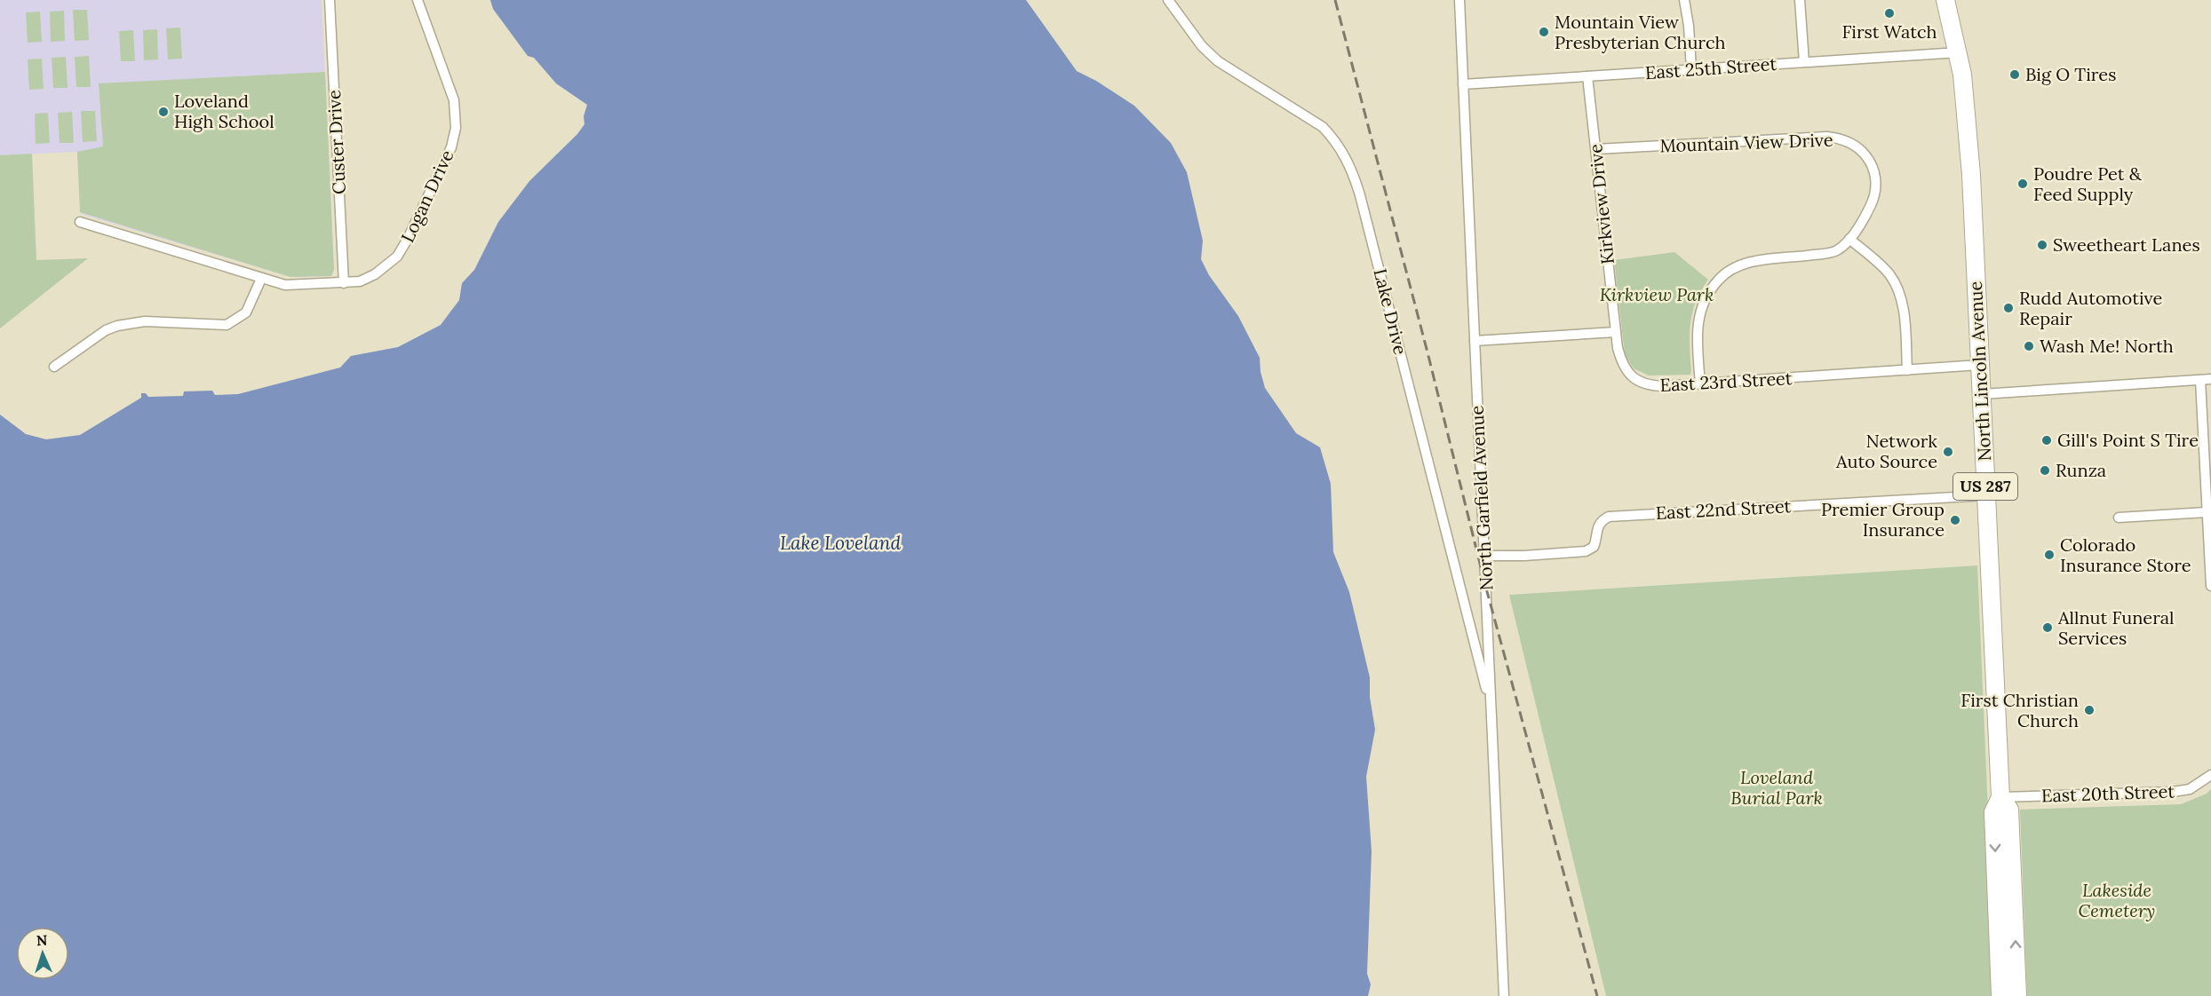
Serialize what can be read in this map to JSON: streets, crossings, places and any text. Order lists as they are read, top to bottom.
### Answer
{
  "streets": {
    "highway": ["North Lincoln Avenue", "US 287"],
    "street": [
      "East 25th Street",
      "Custer Drive",
      "Mountain View Drive",
      "Logan Drive",
      "Kirkview Drive",
      "Lake Drive",
      "East 23rd Street",
      "North Garfield Avenue",
      "East 22nd Street",
      "East 20th Street"
    ]
  },
  "crossings": [
    ["East 25th Street", "Kirkview Drive"],
    ["East 25th Street", "North Lincoln Avenue"],
    ["East 25th Street", "North Garfield Avenue"],
    ["Custer Drive", "Logan Drive"],
    ["Mountain View Drive", "Kirkview Drive"],
    ["Mountain View Drive", "East 23rd Street"],
    ["Kirkview Drive", "East 23rd Street"],
    ["Lake Drive", "North Garfield Avenue"],
    ["North Lincoln Avenue", "East 23rd Street"],
    ["North Lincoln Avenue", "US 287"],
    ["North Lincoln Avenue", "East 22nd Street"],
    ["North Lincoln Avenue", "East 20th Street"],
    ["US 287", "East 20th Street"],
    ["North Garfield Avenue", "East 22nd Street"]
  ],
  "water": ["Lake Loveland"],
  "parks": ["Kirkview Park", "Loveland Burial Park", "Lakeside Cemetery"],
  "places": [
    "First Watch",
    "Mountain View Presbyterian Church",
    "Big O Tires",
    "Loveland High School",
    "Poudre Pet & Feed Supply",
    "Sweetheart Lanes",
    "Rudd Automotive Repair",
    "Wash Me! North",
    "Gill's Point S Tire",
    "Network Auto Source",
    "Runza",
    "Premier Group Insurance",
    "Colorado Insurance Store",
    "Allnut Funeral Services",
    "First Christian Church"
  ],
  "north": "top"
}
